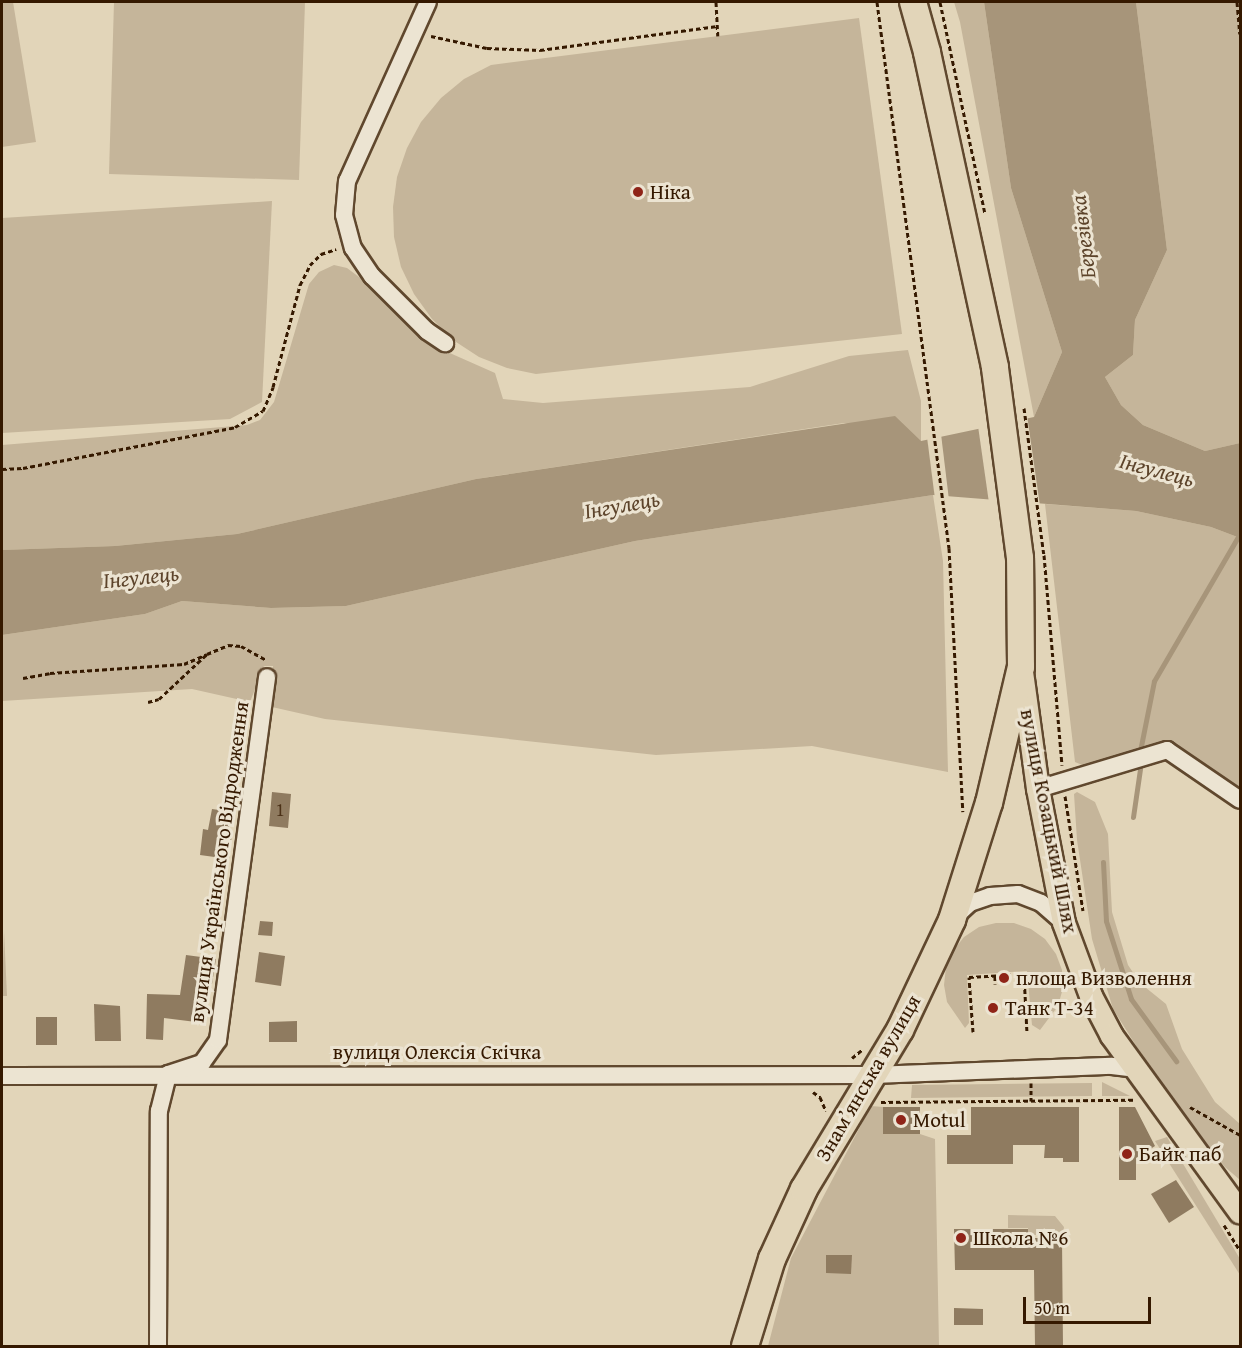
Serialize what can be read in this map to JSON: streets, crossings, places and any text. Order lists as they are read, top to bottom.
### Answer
{
  "streets": {
    "highway": ["Знамʼянська вулиця"],
    "main road": ["вулиця Козацький Шлях"],
    "street": ["вулиця Українського Відродження", "вулиця Олексія Скічка"]
  },
  "crossings": [
    ["вулиця Козацький Шлях", "вулиця Олексія Скічка"],
    ["вулиця Козацький Шлях", "Знамʼянська вулиця"],
    ["вулиця Українського Відродження", "вулиця Олексія Скічка"],
    ["вулиця Олексія Скічка", "Знамʼянська вулиця"]
  ],
  "water": ["Березівка", "Інгулець"],
  "places": [
    "Ніка",
    "площа Визволення",
    "Танк Т-34",
    "Motul",
    "Байк паб",
    "Школа №6"
  ],
  "house_numbers": ["1"],
  "scale_bar": "50 m"
}
